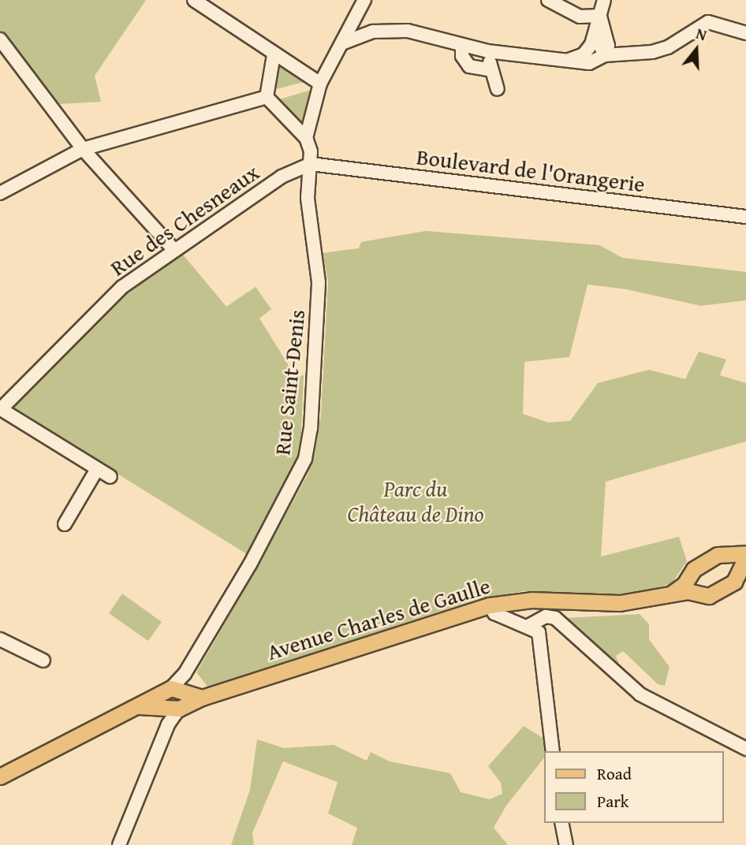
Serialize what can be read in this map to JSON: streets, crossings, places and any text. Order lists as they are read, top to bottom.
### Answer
{
  "streets": {
    "main road": ["Avenue Charles de Gaulle"],
    "street": ["Boulevard de l'Orangerie", "Rue des Chesneaux", "Rue Saint-Denis"]
  },
  "crossings": [
    ["Boulevard de l'Orangerie", "Rue des Chesneaux"],
    ["Boulevard de l'Orangerie", "Rue Saint-Denis"],
    ["Rue des Chesneaux", "Rue Saint-Denis"],
    ["Rue Saint-Denis", "Avenue Charles de Gaulle"]
  ],
  "parks": ["Parc du Château de Dino"],
  "legend": ["Road", "Park"],
  "north": "top"
}
